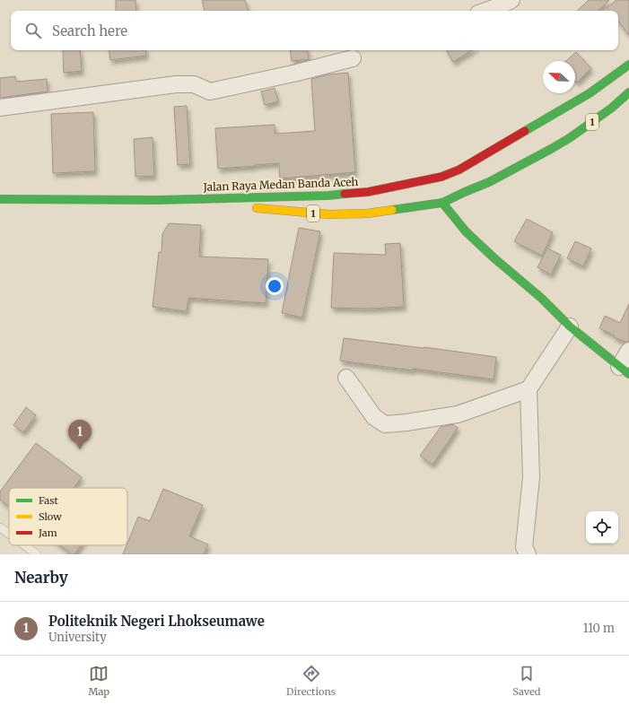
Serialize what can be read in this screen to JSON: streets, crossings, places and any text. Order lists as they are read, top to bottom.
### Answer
{
  "streets": {
    "main road": ["1", "Jalan Raya Medan Banda Aceh"]
  },
  "legend": ["Fast", "Slow", "Jam"],
  "north": "top left",
  "page": {
    "search": "Search here",
    "pins": "1",
    "heading": "Nearby",
    "list": [
      {
        "mark": "1",
        "name": "Politeknik Negeri Lhokseumawe",
        "note": "University",
        "value": "110 m"
      }
    ],
    "nav": ["Map", "Directions", "Saved"]
  }
}
